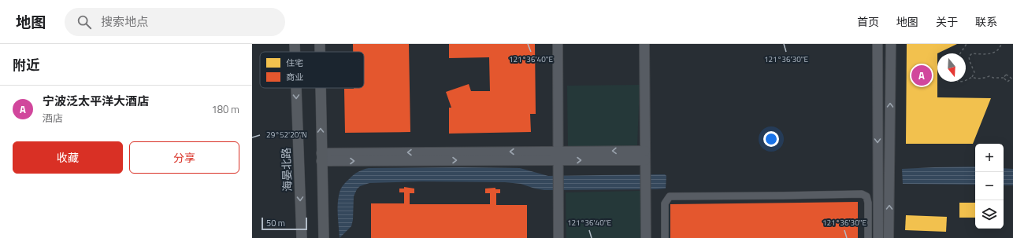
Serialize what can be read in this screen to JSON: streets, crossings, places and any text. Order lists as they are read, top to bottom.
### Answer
{
  "streets": {
    "main road": ["海晏北路"]
  },
  "legend": ["住宅", "商业"],
  "scale_bar": "50 m",
  "north": "bottom",
  "page": {
    "header": "地图",
    "search": "搜索地点",
    "nav": [
      "首页",
      "地图",
      "关于",
      "联系"
    ],
    "heading": "附近",
    "pins": "A",
    "list": [
      {
        "mark": "A",
        "name": "宁波泛太平洋大酒店",
        "note": "酒店",
        "value": "180 m"
      }
    ],
    "buttons": ["收藏", "分享"],
    "map_buttons": ["+", "−"],
    "scale": "50 m"
  },
  "coordinates": ["121°36'40\"E", "121°36'30\"E", "29°52'20\"N"]
}
